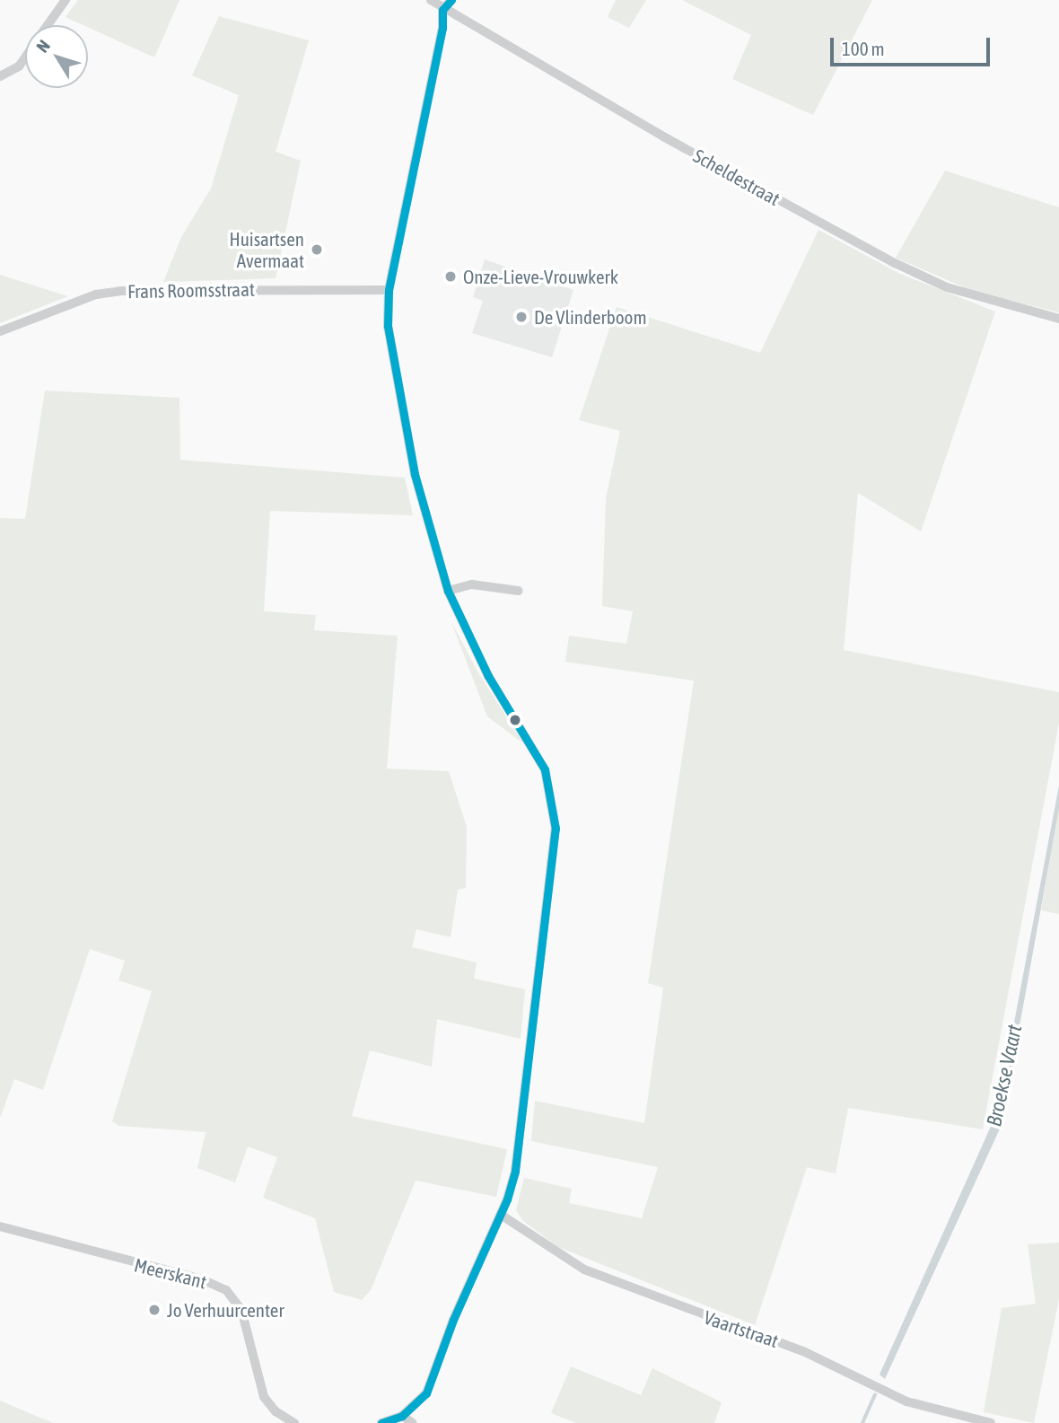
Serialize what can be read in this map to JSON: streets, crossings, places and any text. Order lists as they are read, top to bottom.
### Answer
{
  "streets": {
    "street": [
      "Scheldestraat",
      "Frans Roomsstraat",
      "Meerskant",
      "Vaartstraat"
    ]
  },
  "water": ["Broekse Vaart"],
  "places": [
    "Huisartsen Avermaat",
    "Onze-Lieve-Vrouwkerk",
    "De Vlinderboom",
    "Jo Verhuurcenter"
  ],
  "scale_bar": "100 m",
  "north": "top left"
}
